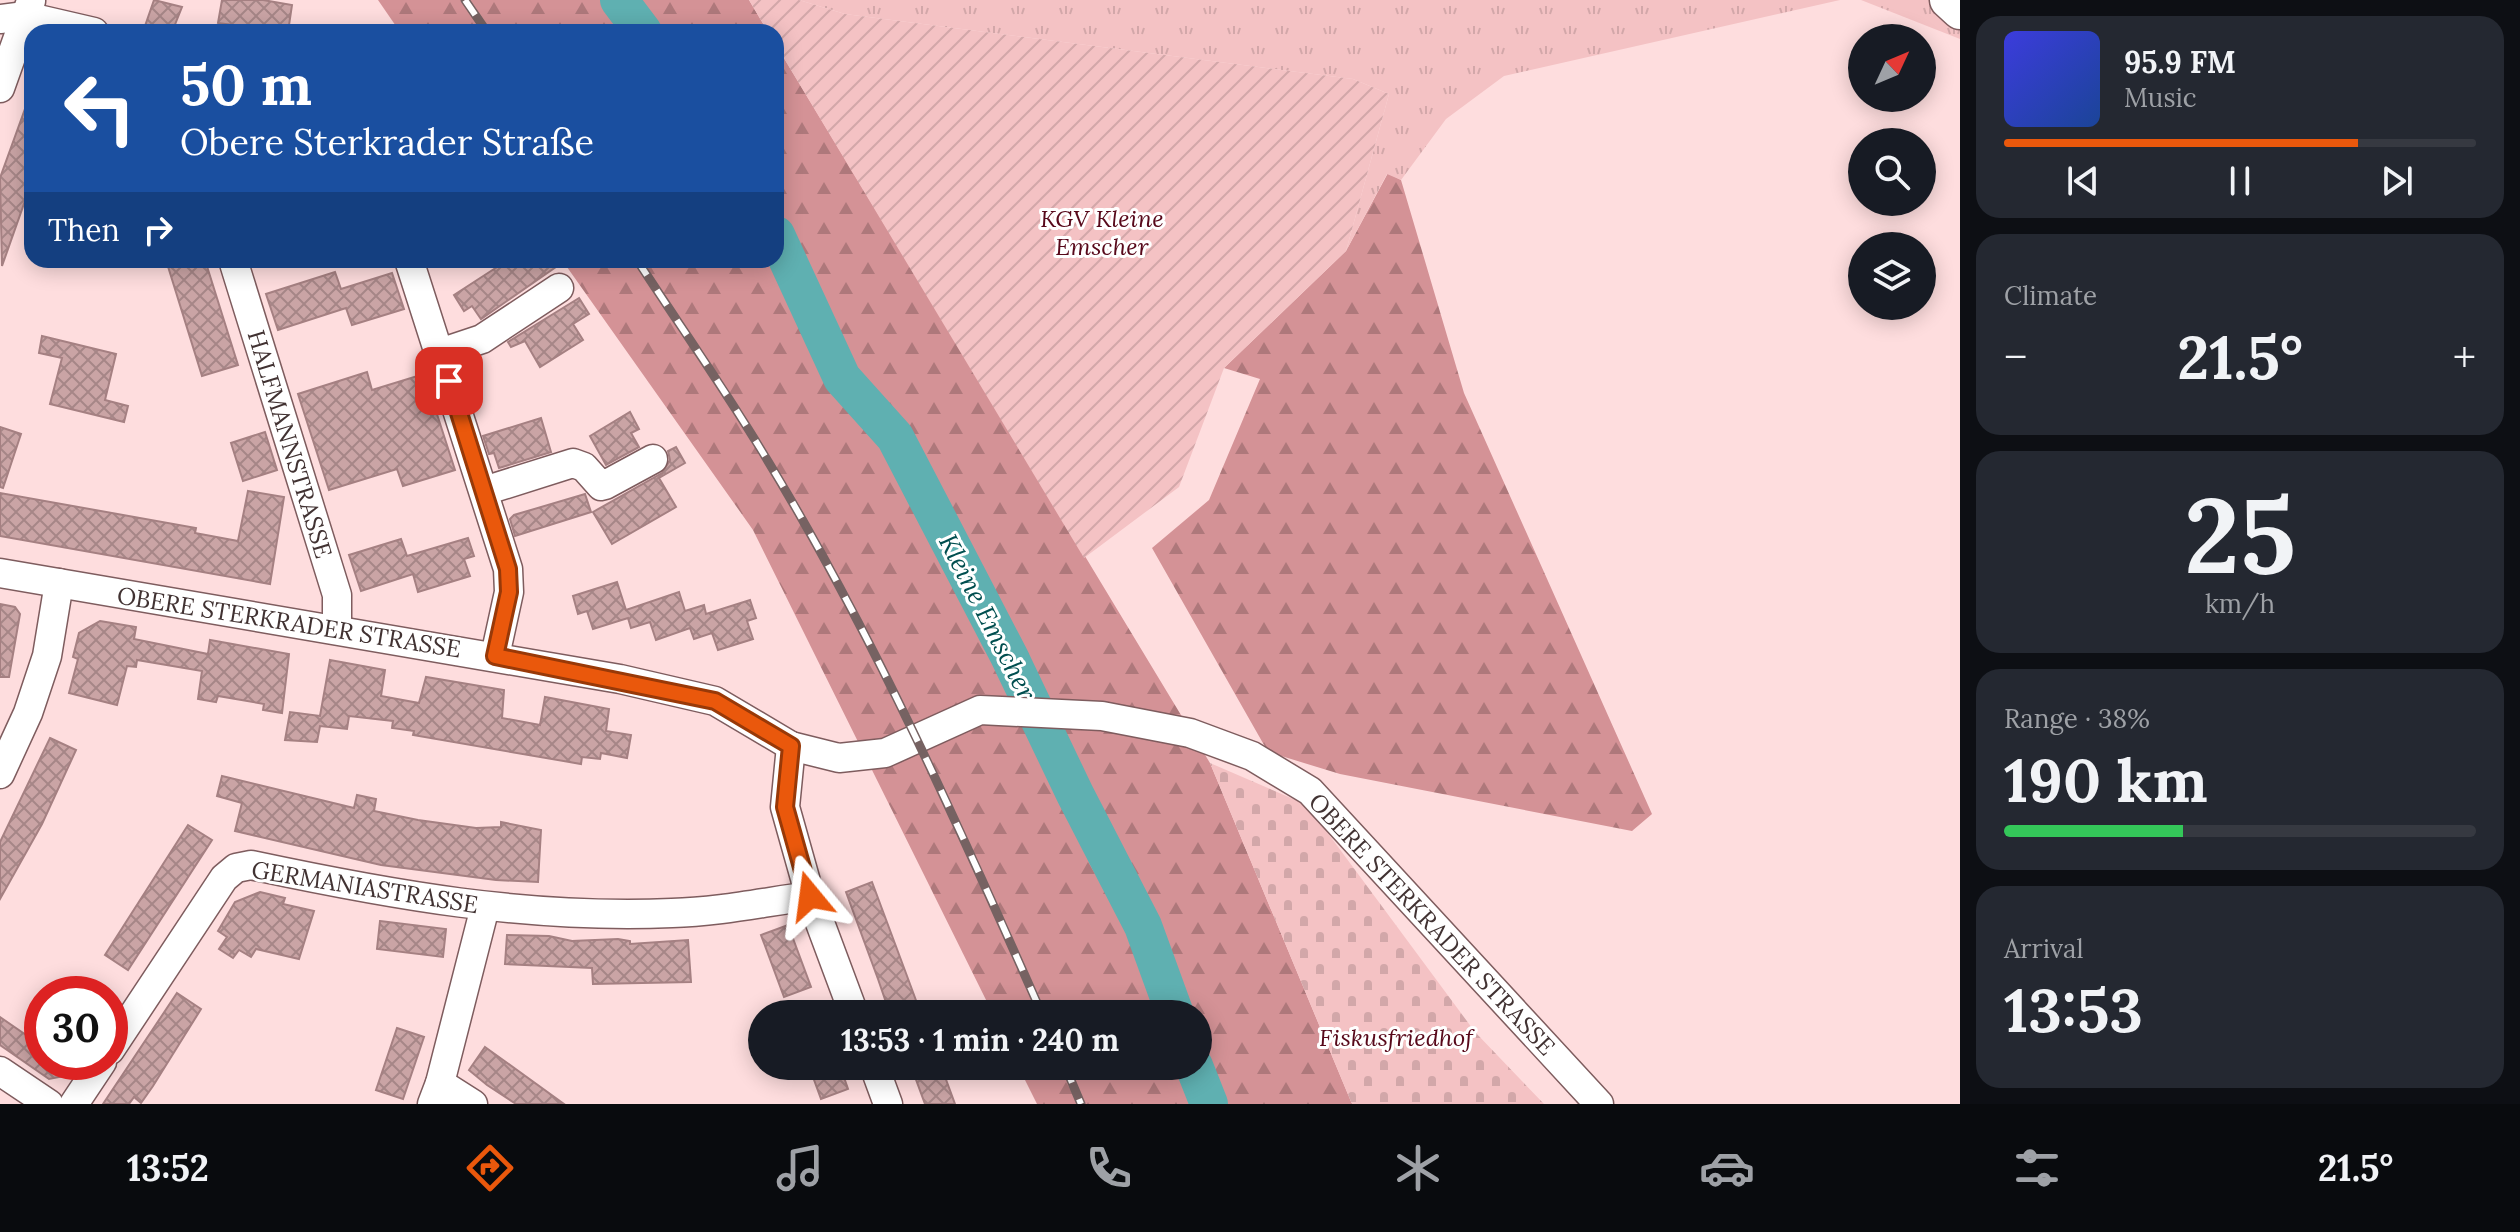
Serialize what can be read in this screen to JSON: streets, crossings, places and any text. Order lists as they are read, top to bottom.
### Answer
{
  "streets": {
    "street": ["HALFMANNSTRASSE", "OBERE STERKRADER STRASSE", "GERMANIASTRASSE"]
  },
  "crossings": [
    ["HALFMANNSTRASSE", "OBERE STERKRADER STRASSE"]
  ],
  "water": ["Kleine Emscher"],
  "parks": ["KGV Kleine Emscher", "Fiskusfriedhof"],
  "north": "top right",
  "page": {
    "turn": ["50 m", "Obere Sterkrader Straße"],
    "song": ["95.9 FM", "Music"],
    "then": "Then",
    "tile": [
      "Climate",
      ["25", "km/h"],
      ["Range · 38%", "190 km"],
      ["Arrival", "13:53"]
    ],
    "heat": ["−", "21.5°", "+"],
    "limit": "30",
    "trip": "13:53 · 1 min · 240 m",
    "tabs": ["13:52", "21.5°"]
  }
}
